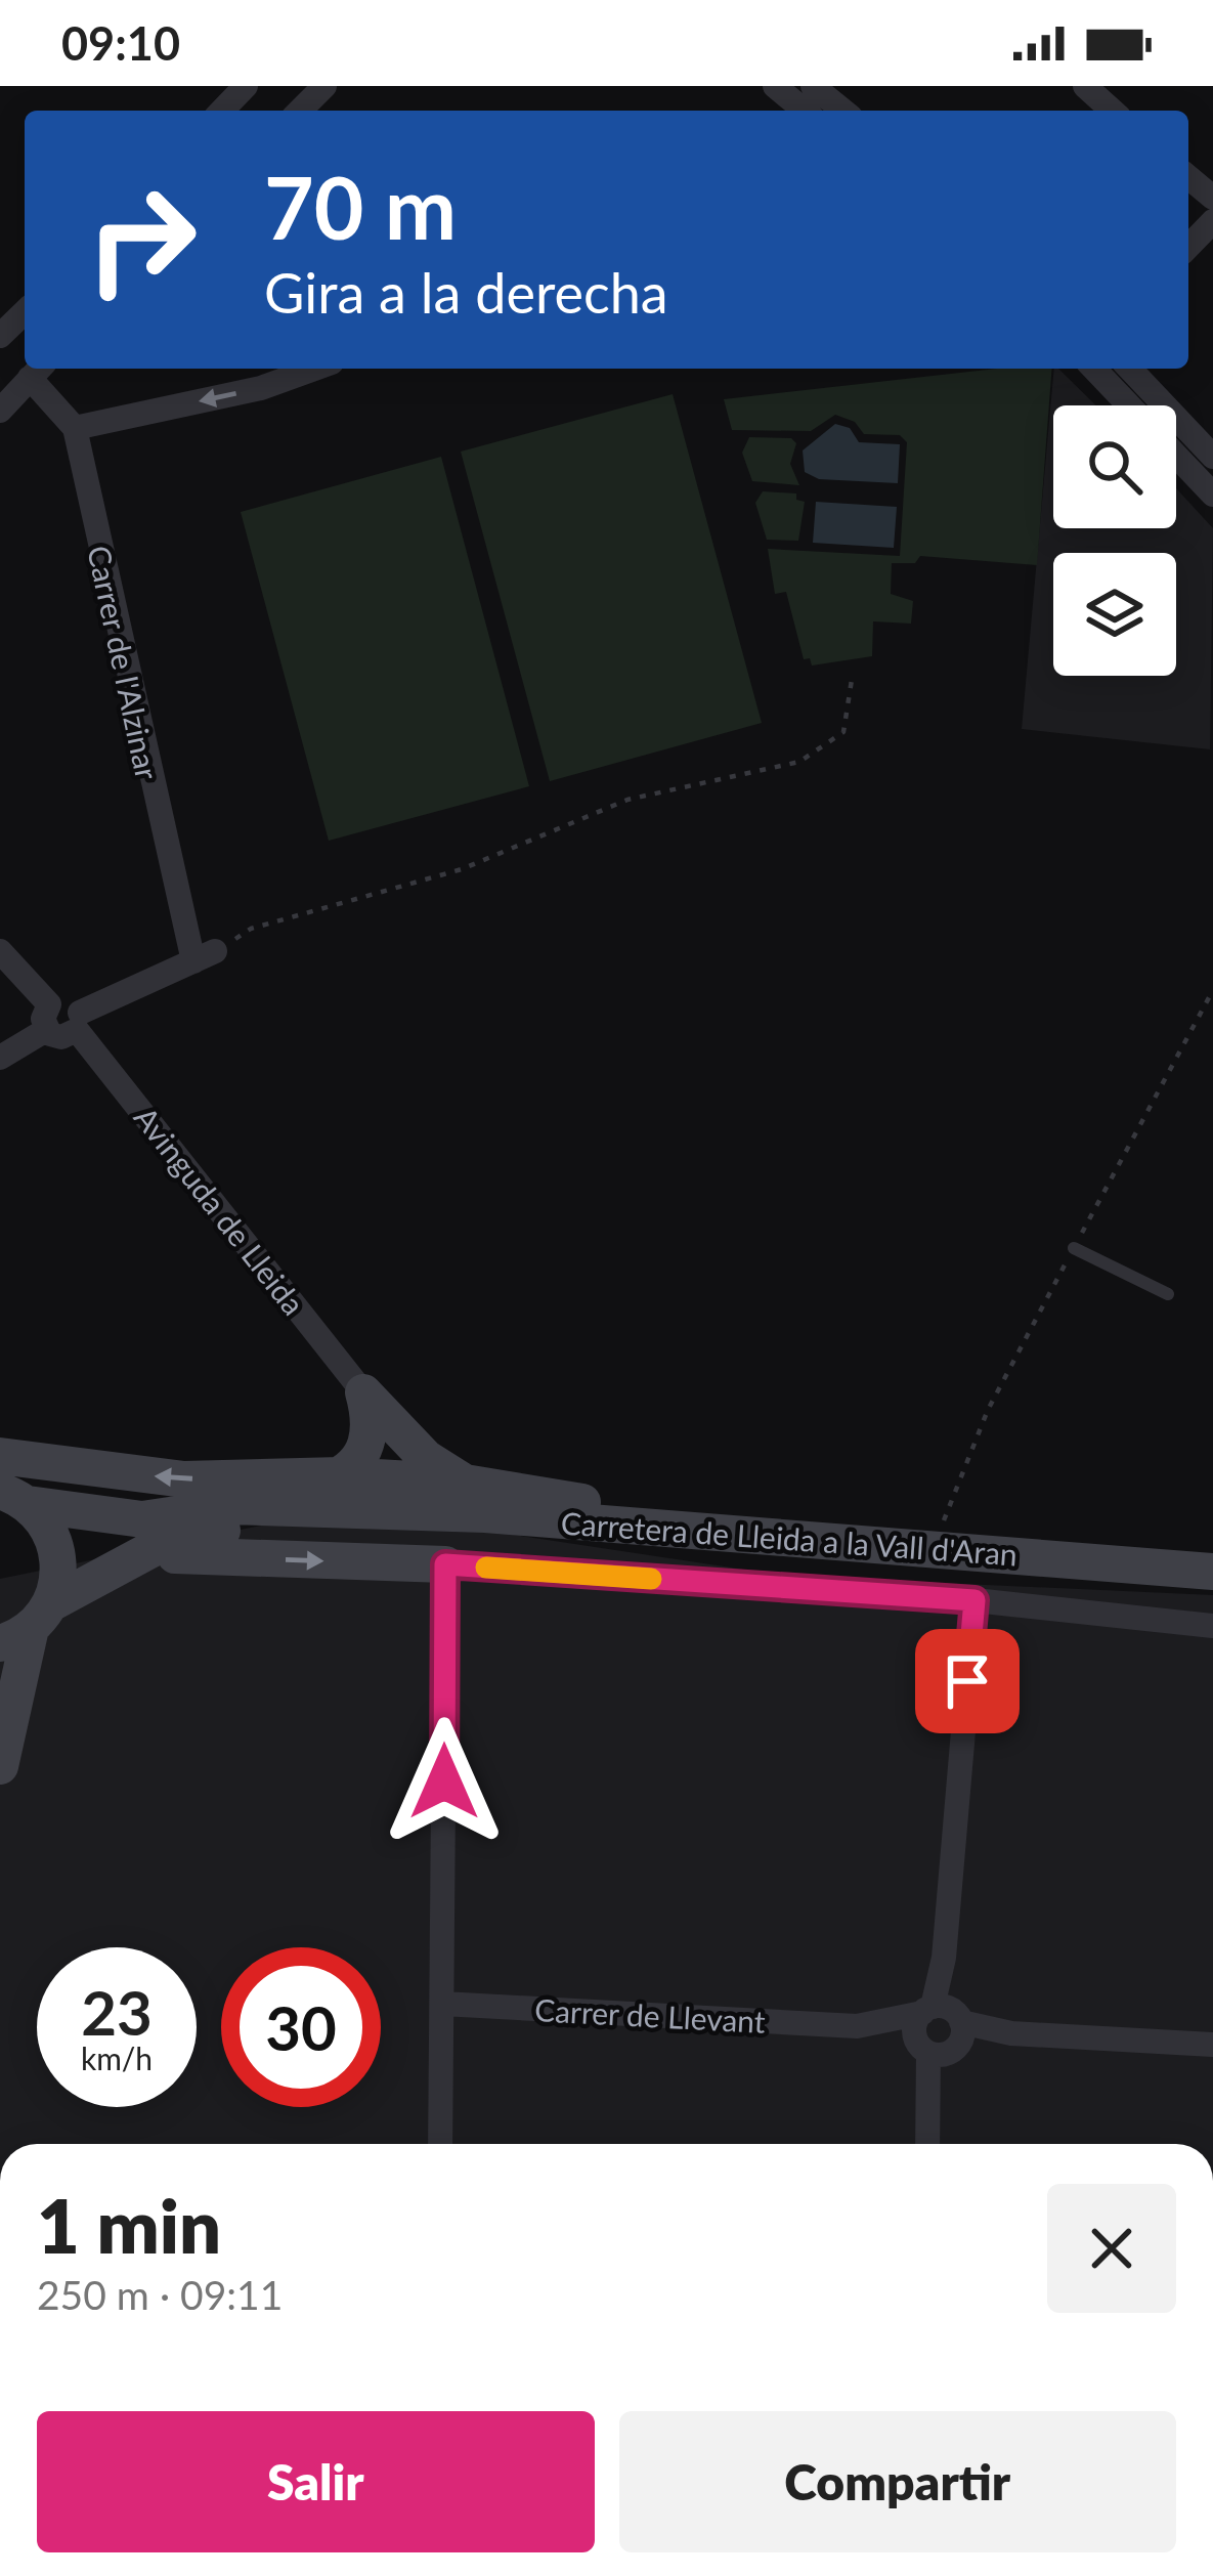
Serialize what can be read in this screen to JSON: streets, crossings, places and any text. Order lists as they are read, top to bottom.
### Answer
{
  "streets": {
    "main road": ["Carretera de Lleida a la Vall d'Aran"],
    "street": ["Carrer de l'Alzinar", "Avinguda de Lleida", "Carrer de Llevant"]
  },
  "page": {
    "status": "09:10",
    "turn": ["70 m", "Gira a la derecha"],
    "speed": "23 km/h",
    "limit": "30",
    "heading": ["1 min", "250 m · 09:11"],
    "buttons": ["Salir", "Compartir"]
  }
}
